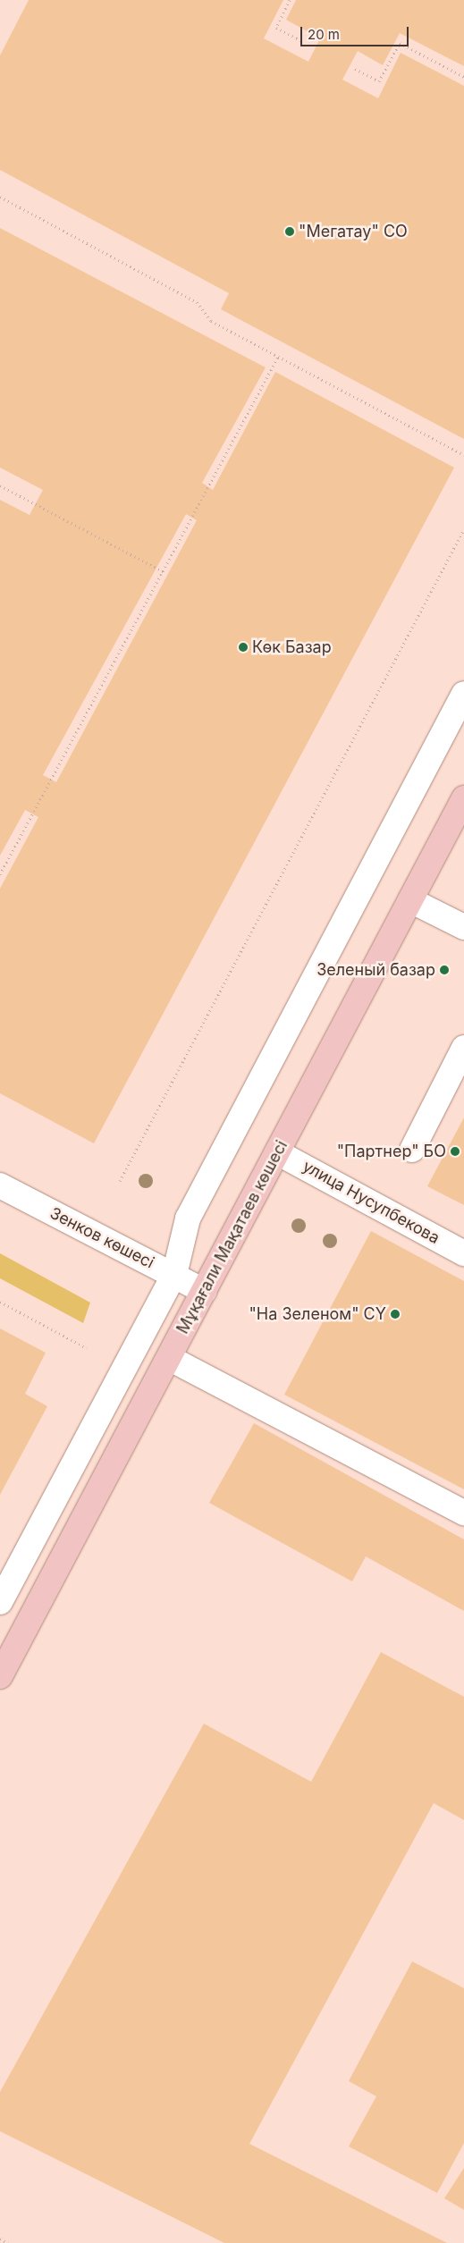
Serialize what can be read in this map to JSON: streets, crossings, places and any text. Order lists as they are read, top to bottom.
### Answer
{
  "streets": {
    "main road": ["Мұқағали Мақатаев көшесі"],
    "street": ["улица Нусупбекова", "Зенков көшесі"]
  },
  "crossings": [
    ["улица Нусупбекова", "Мұқағали Мақатаев көшесі"],
    ["Мұқағали Мақатаев көшесі", "Зенков көшесі"]
  ],
  "places": [
    "\"Мегатау\" СО",
    "Көк Базар",
    "Зеленый базар",
    "\"Партнер\" БО",
    "\"На Зеленом\" СҮ"
  ],
  "scale_bar": "20 m"
}
